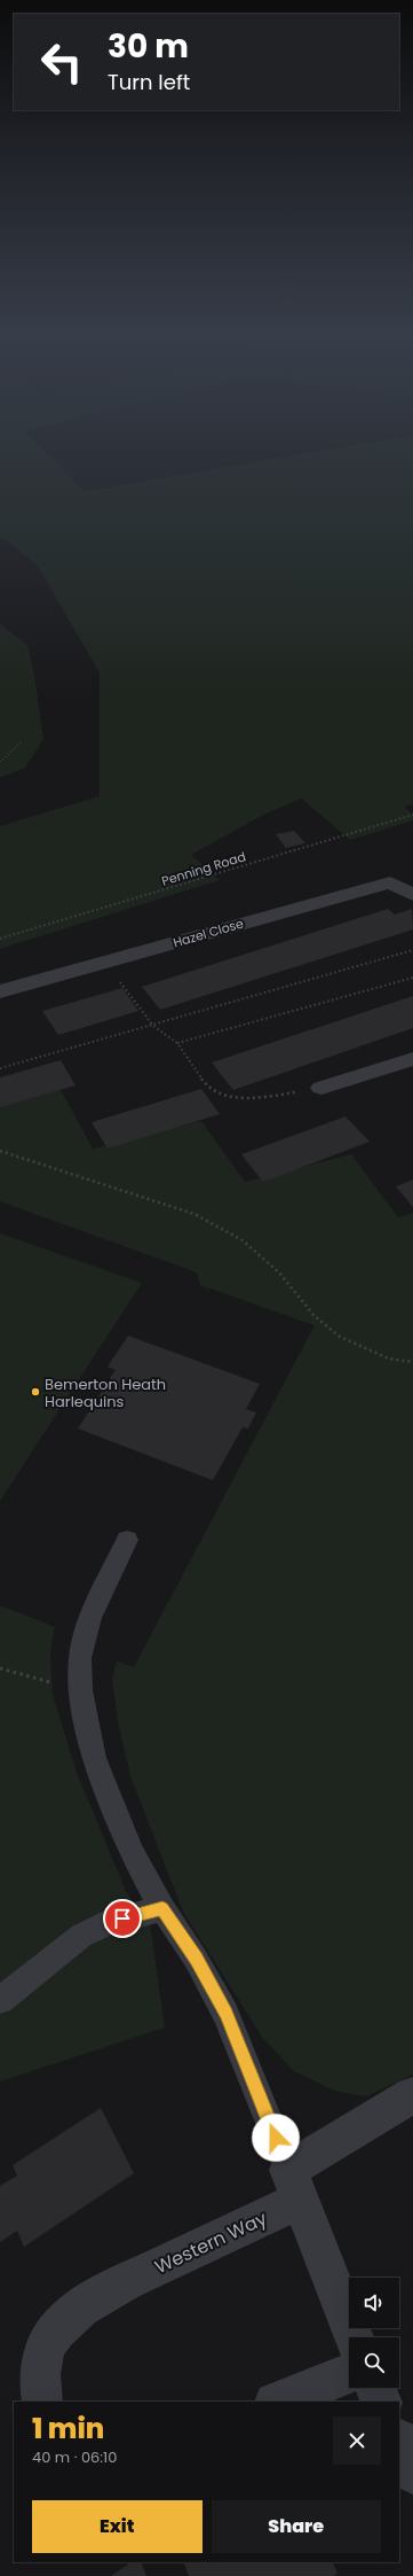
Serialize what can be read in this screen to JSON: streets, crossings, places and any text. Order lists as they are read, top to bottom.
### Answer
{
  "streets": {
    "street": ["Hazel Close", "Western Way"],
    "path": ["Penning Road"]
  },
  "places": ["Bemerton Heath Harlequins"],
  "page": {
    "turn": ["30 m", "Turn left"],
    "heading": ["1 min", "40 m · 06:10"],
    "buttons": ["Exit", "Share"]
  }
}
